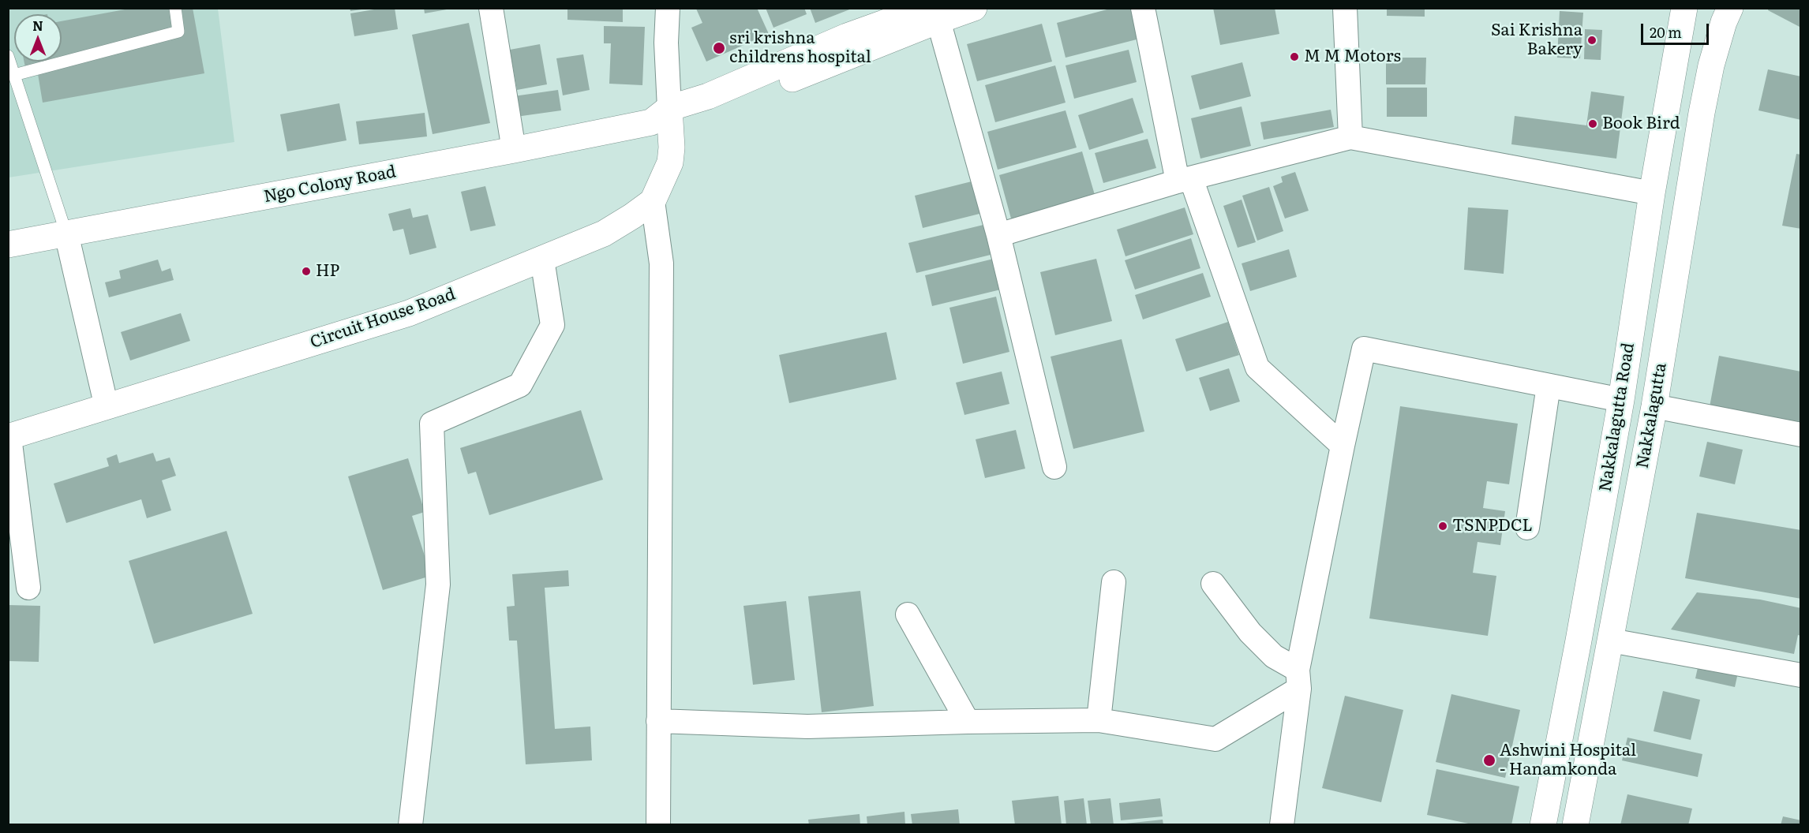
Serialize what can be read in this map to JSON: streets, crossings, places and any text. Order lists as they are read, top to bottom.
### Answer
{
  "streets": {
    "street": [
      "Ngo Colony Road",
      "Circuit House Road",
      "Nakkalagutta",
      "Nakkalagutta Road"
    ]
  },
  "crossings": [
    ["Ngo Colony Road", "Circuit House Road"]
  ],
  "places": [
    "Sai Krishna Bakery",
    "sri krishna childrens hospital",
    "M M Motors",
    "Book Bird",
    "HP",
    "TSNPDCL",
    "Ashwini Hospital - Hanamkonda"
  ],
  "scale_bar": "20 m",
  "north": "top"
}
